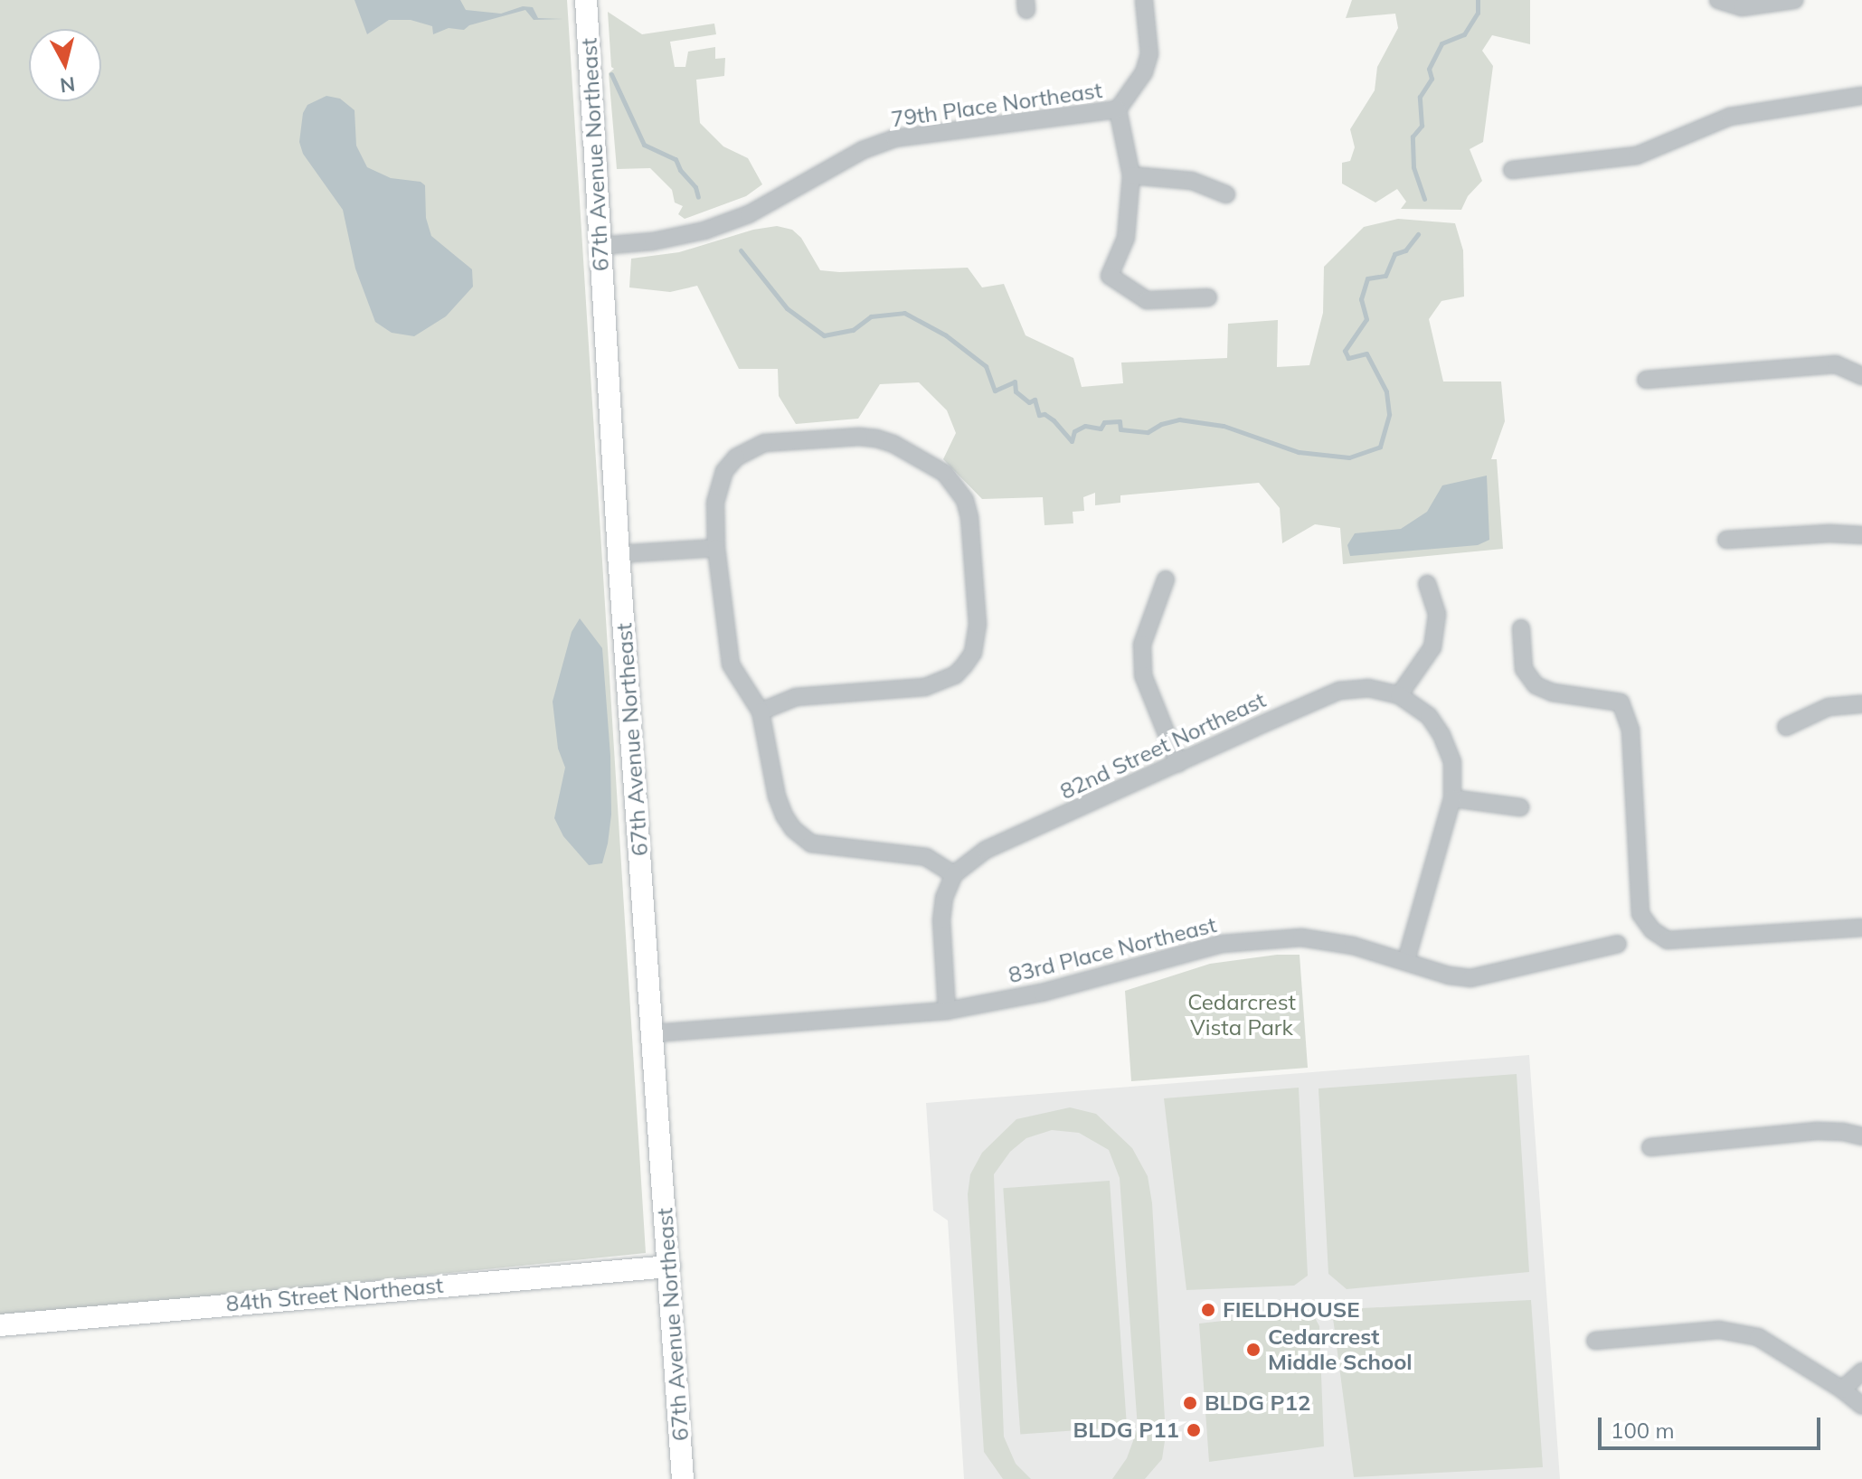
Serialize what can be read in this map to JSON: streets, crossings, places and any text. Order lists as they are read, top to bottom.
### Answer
{
  "streets": {
    "main road": ["67th Avenue Northeast", "84th Street Northeast"],
    "street": ["79th Place Northeast", "82nd Street Northeast", "83rd Place Northeast"]
  },
  "crossings": [
    ["79th Place Northeast", "67th Avenue Northeast"],
    ["67th Avenue Northeast", "83rd Place Northeast"],
    ["67th Avenue Northeast", "84th Street Northeast"]
  ],
  "parks": ["Cedarcrest Vista Park"],
  "places": [
    "FIELDHOUSE",
    "Cedarcrest Middle School",
    "BLDG P12",
    "BLDG P11"
  ],
  "scale_bar": "100 m",
  "north": "bottom"
}
